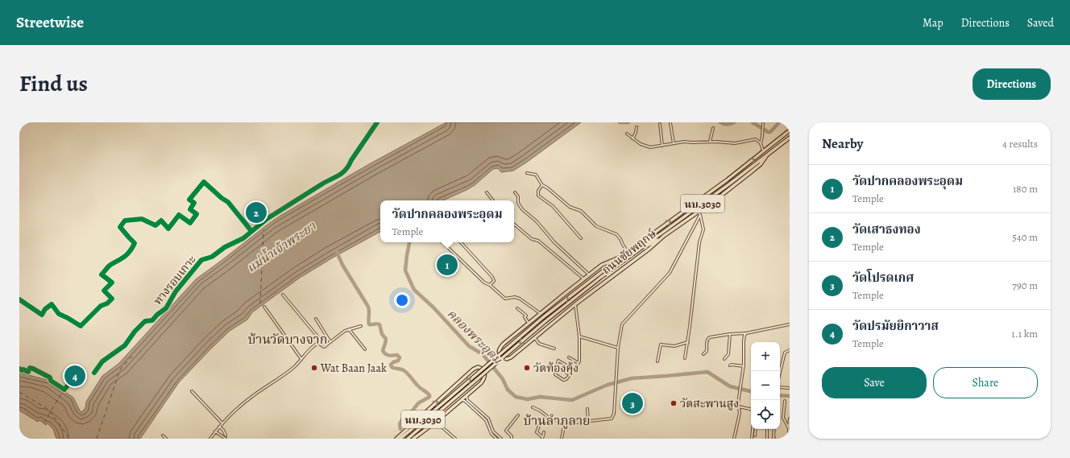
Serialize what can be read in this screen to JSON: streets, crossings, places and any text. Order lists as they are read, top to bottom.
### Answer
{
  "streets": {
    "main road": ["นบ.3030", "ถนนชัยพฤกษ์"],
    "cycle path": ["ทางรอบเกาะ"]
  },
  "districts": ["บ้านวัดบางจาก", "บ้านลำภูลาย"],
  "water": ["แม่น้ำเจ้าพระยา", "คลองพระอุดม"],
  "places": ["Wat Baan Jaak", "วัดท้องคุ้ง", "วัดสะพานสูง"],
  "page": {
    "header": "Streetwise",
    "nav": ["Map", "Directions", "Saved"],
    "title": "Find us",
    "buttons": [
      "Directions",
      ["Save", "Share"]
    ],
    "heading": ["Nearby", "4 results"],
    "list": [
      {
        "mark": "1",
        "name": "วัดปากคลองพระอุดม",
        "note": "Temple",
        "value": "180 m"
      },
      {
        "mark": "2",
        "name": "วัดเสาธงทอง",
        "note": "Temple",
        "value": "540 m"
      },
      {
        "mark": "3",
        "name": "วัดโปรดเกศ",
        "note": "Temple",
        "value": "790 m"
      },
      {
        "mark": "4",
        "name": "วัดปรมัยยิกาวาส",
        "note": "Temple",
        "value": "1.1 km"
      }
    ],
    "popup": ["วัดปากคลองพระอุดม", "Temple"],
    "pins": [
      "2",
      "1",
      "4",
      "3"
    ],
    "map_buttons": ["+", "−"]
  }
}
